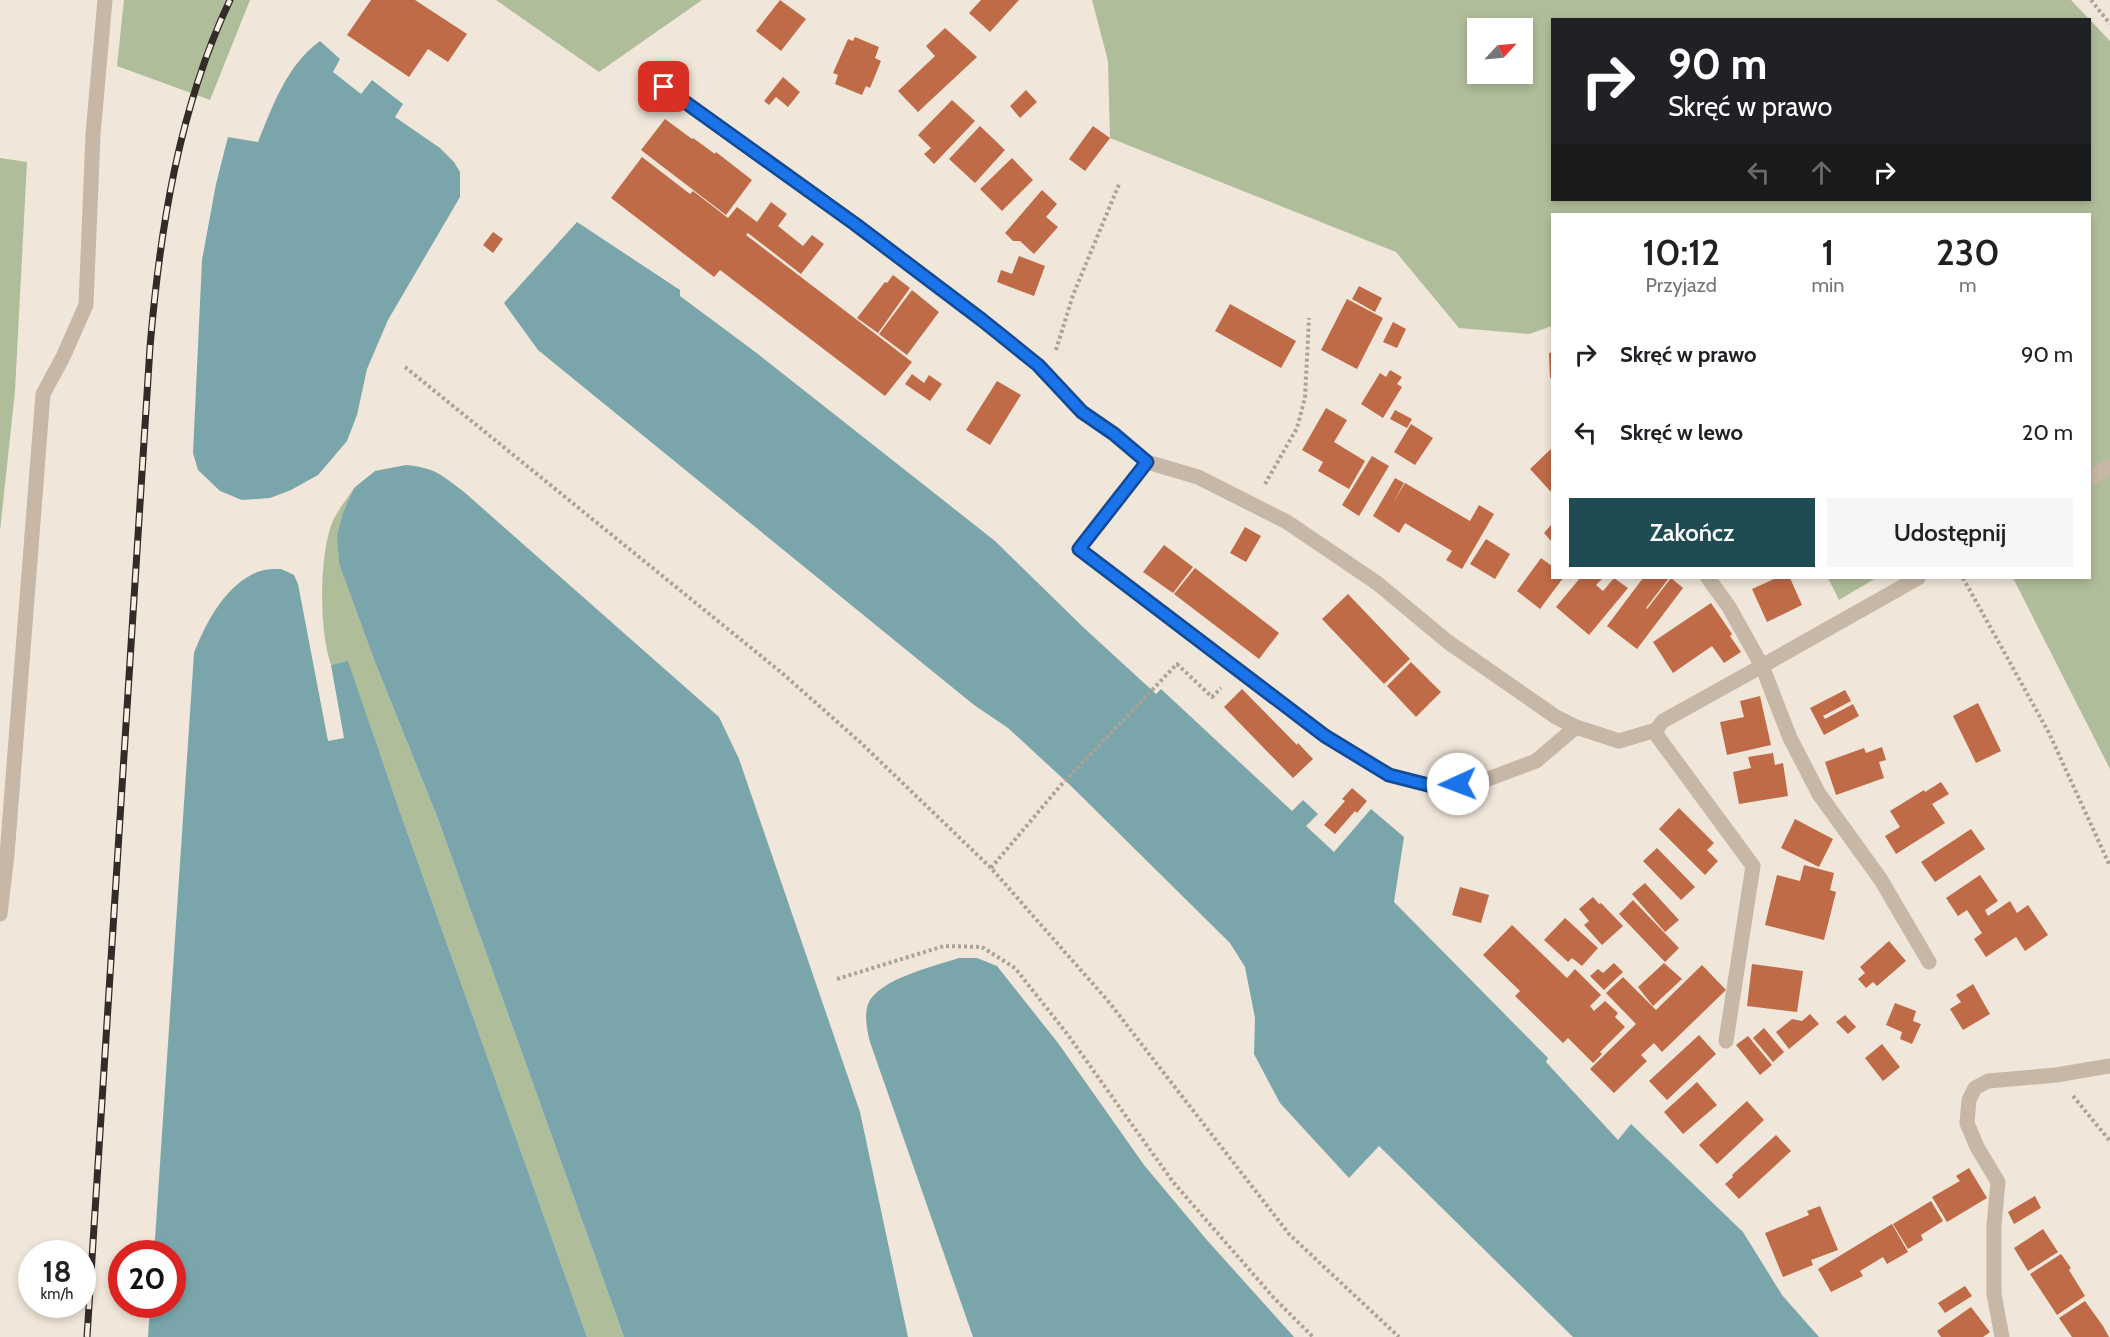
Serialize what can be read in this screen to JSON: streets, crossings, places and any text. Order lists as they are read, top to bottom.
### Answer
{
  "north": "top right",
  "page": {
    "turn": ["90 m", "Skręć w prawo"],
    "eta": [
      "10:12",
      "Przyjazd",
      "1",
      "min",
      "230",
      "m"
    ],
    "list": [
      {
        "name": "Skręć w prawo",
        "value": "90 m"
      },
      {
        "name": "Skręć w lewo",
        "value": "20 m"
      }
    ],
    "buttons": ["Zakończ", "Udostępnij"],
    "speed": "18 km/h",
    "limit": "20"
  }
}
